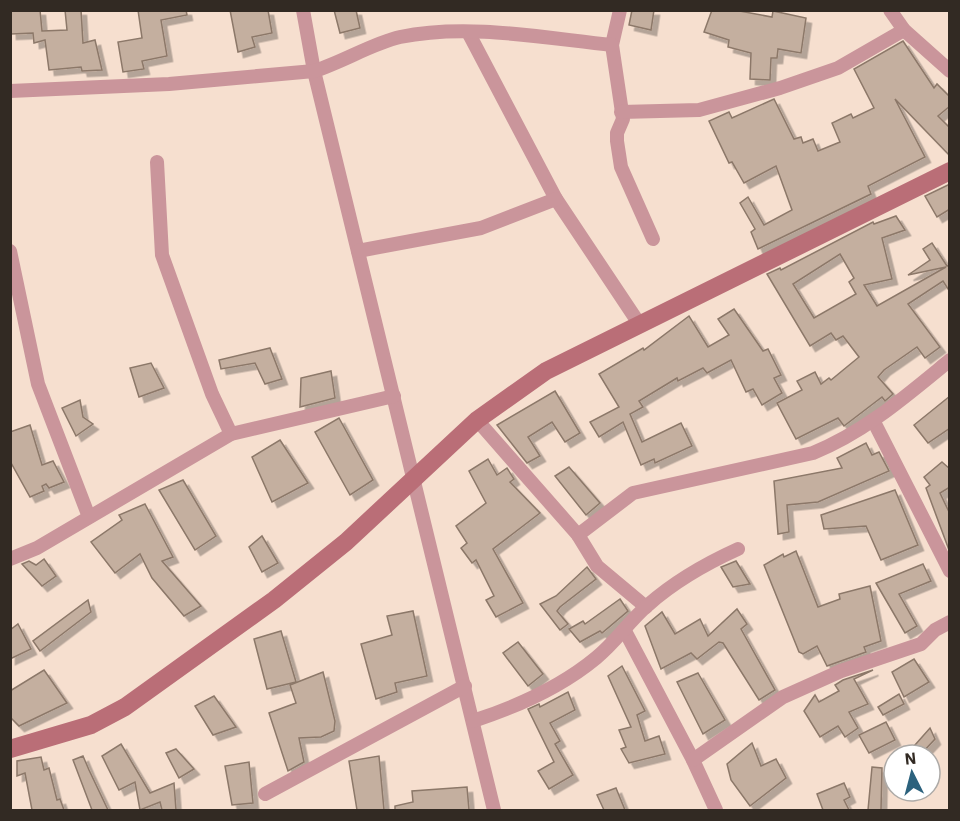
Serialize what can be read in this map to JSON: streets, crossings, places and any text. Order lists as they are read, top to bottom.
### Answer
{
  "north": "top"
}
